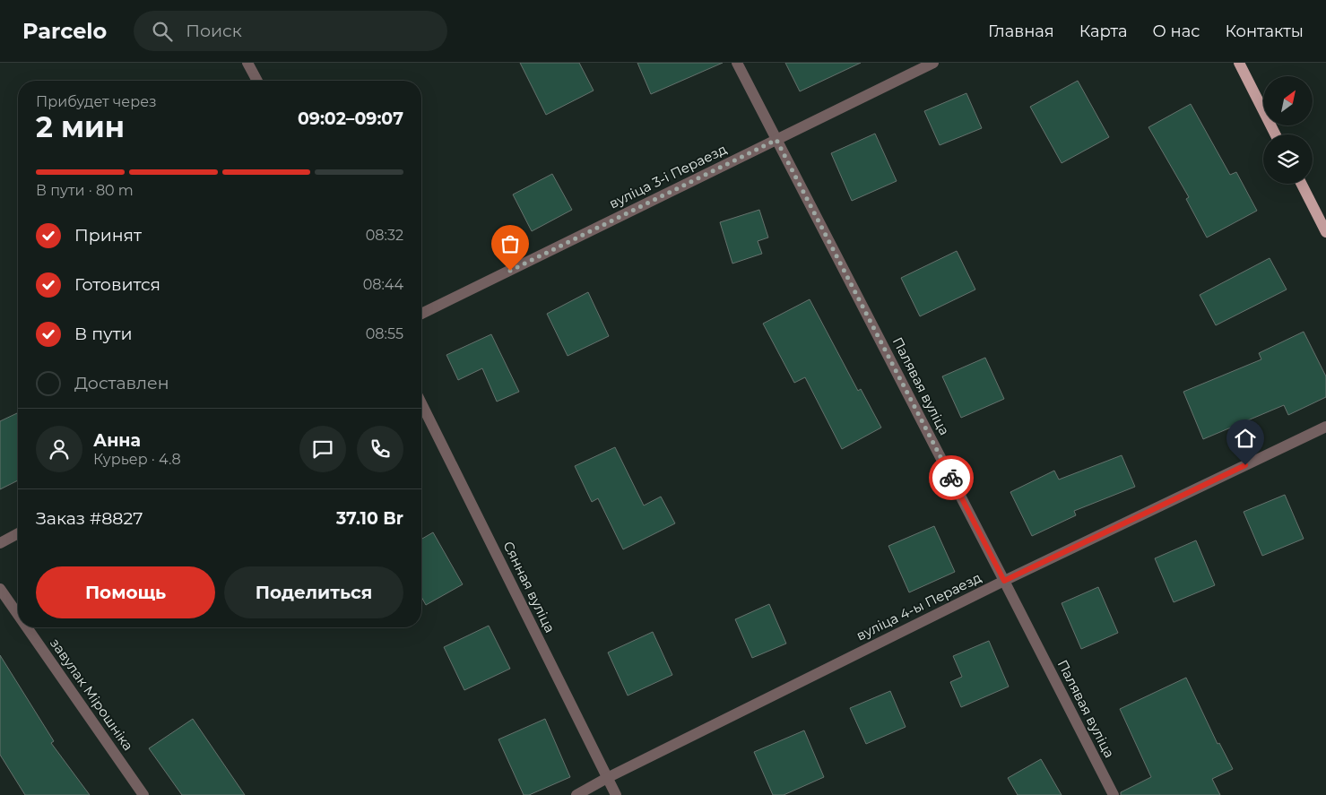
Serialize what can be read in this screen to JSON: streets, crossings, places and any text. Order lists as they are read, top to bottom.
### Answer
{
  "streets": {
    "street": [
      "вуліца 3-і Пераезд",
      "Палявая вуліца",
      "Сянная вуліца",
      "вуліца 4-ы Пераезд",
      "завулак Мірошніка"
    ]
  },
  "crossings": [
    ["вуліца 3-і Пераезд", "Палявая вуліца"],
    ["Палявая вуліца", "вуліца 4-ы Пераезд"],
    ["Сянная вуліца", "вуліца 4-ы Пераезд"]
  ],
  "north": "top right",
  "page": {
    "header": "Parcelo",
    "search": "Поиск",
    "nav": [
      "Главная",
      "Карта",
      "О нас",
      "Контакты"
    ],
    "heading": ["2 мин", "Прибудет через", "09:02–09:07"],
    "panel": [
      "Анна",
      "Курьер · 4.8",
      "Заказ #8827",
      "37.10 Br"
    ],
    "bar": "В пути · 80 m",
    "list": [
      ["Принят", "08:32"],
      ["Готовится", "08:44"],
      ["В пути", "08:55"],
      "Доставлен"
    ],
    "buttons": ["Помощь", "Поделиться"]
  }
}
